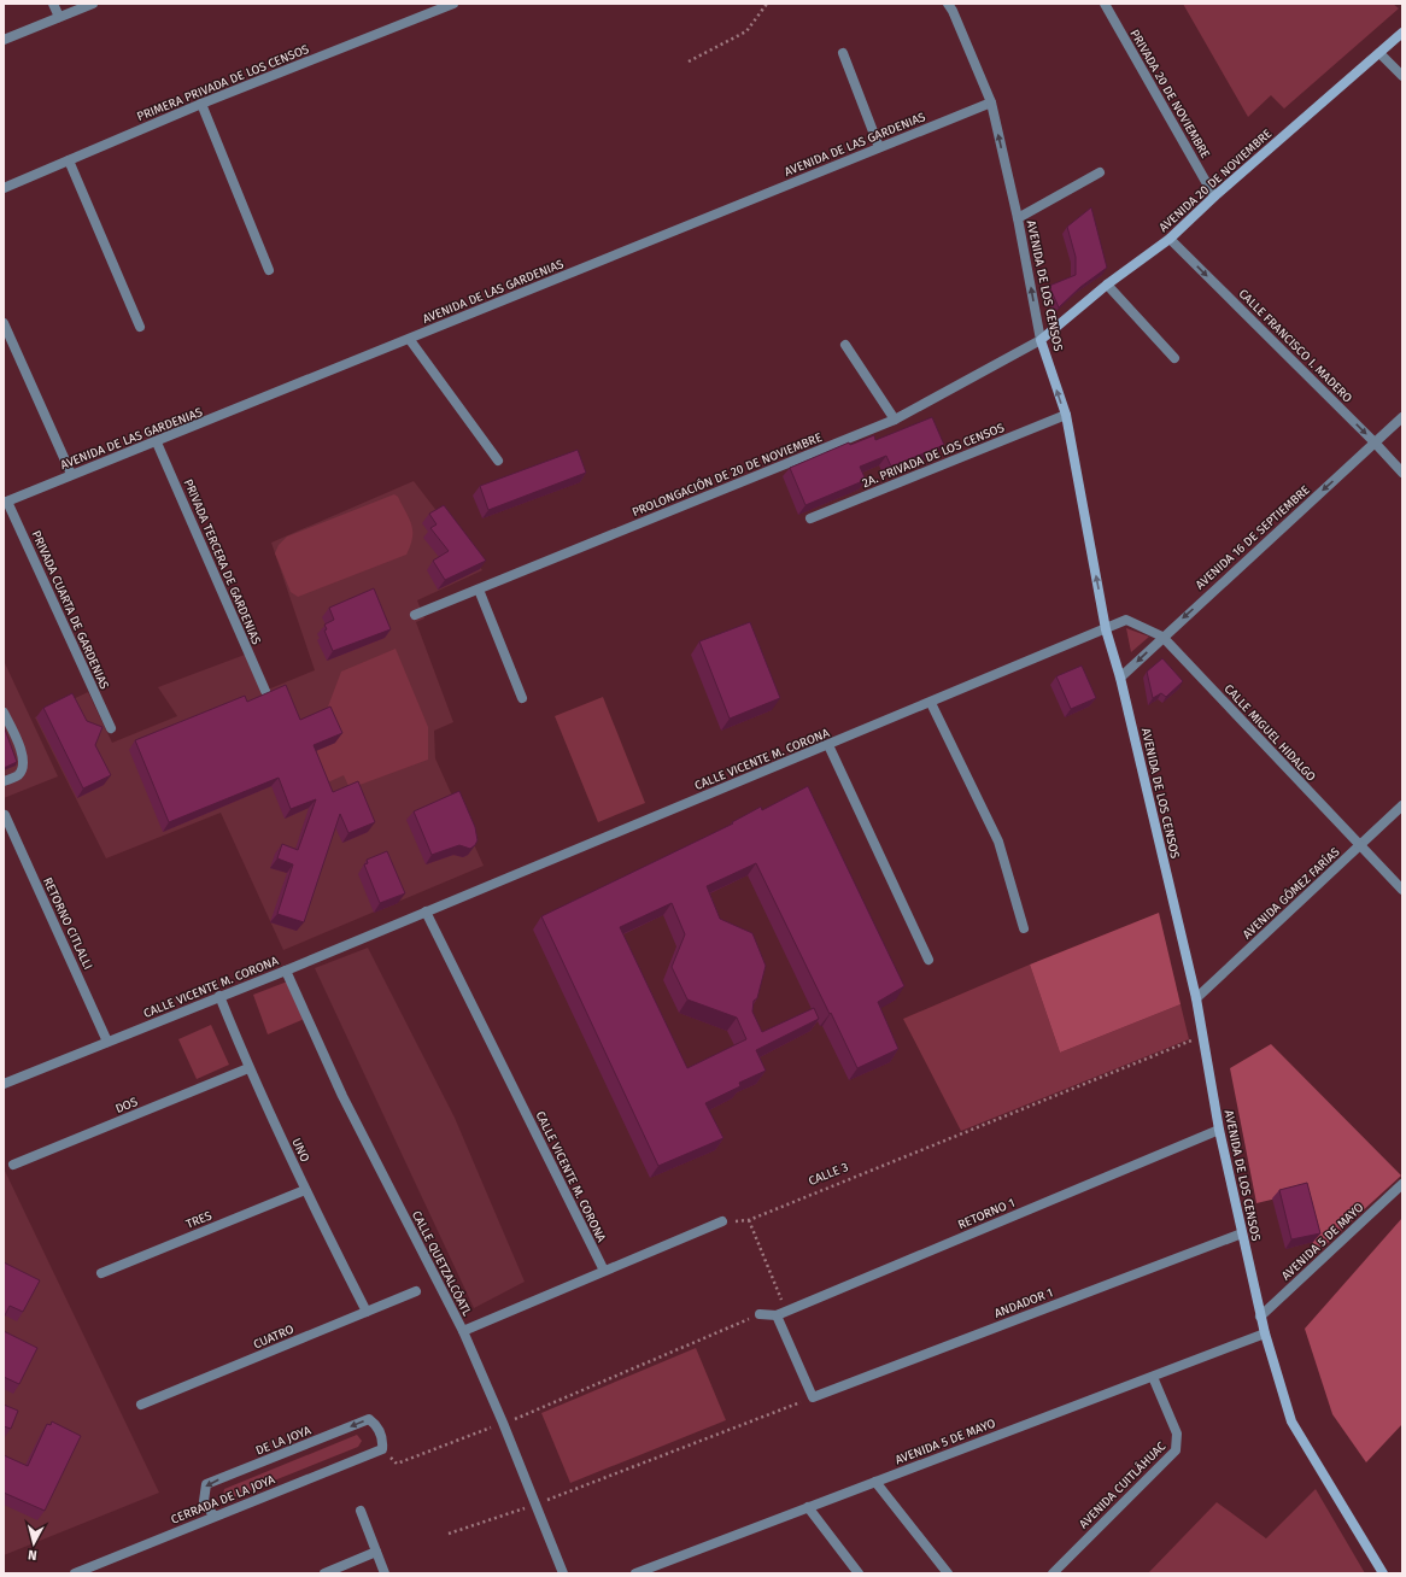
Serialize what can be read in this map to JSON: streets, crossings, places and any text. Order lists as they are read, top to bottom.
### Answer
{
  "streets": {
    "street": [
      "PRIMERA PRIVADA DE LOS CENSOS",
      "PRIVADA 20 DE NOVIEMBRE",
      "AVENIDA DE LAS GARDENIAS",
      "AVENIDA 20 DE NOVIEMBRE",
      "AVENIDA DE LOS CENSOS",
      "CALLE FRANCISCO I. MADERO",
      "2A. PRIVADA DE LOS CENSOS",
      "PROLONGACIÓN DE 20 DE NOVIEMBRE",
      "AVENIDA 16 DE SEPTIEMBRE",
      "PRIVADA TERCERA DE GARDENIAS",
      "PRIVADA CUARTA DE GARDENIAS",
      "CALLE MIGUEL HIDALGO",
      "CALLE VICENTE M. CORONA",
      "AVENIDA GÓMEZ FARÍAS",
      "RETORNO CITLALLI",
      "DOS",
      "UNO",
      "RETORNO 1",
      "TRES",
      "AVENIDA 5 DE MAYO",
      "CALLE QUETZALCÓATL",
      "ANDADOR 1",
      "CUATRO",
      "DE LA JOYA",
      "AVENIDA CUITLÁHUAC",
      "CERRADA DE LA JOYA"
    ],
    "path": ["CALLE 3"]
  },
  "crossings": [
    ["PRIVADA 20 DE NOVIEMBRE", "AVENIDA 20 DE NOVIEMBRE"],
    ["AVENIDA DE LAS GARDENIAS", "AVENIDA DE LOS CENSOS"],
    ["AVENIDA DE LAS GARDENIAS", "PRIVADA TERCERA DE GARDENIAS"],
    ["AVENIDA DE LAS GARDENIAS", "PRIVADA CUARTA DE GARDENIAS"],
    ["AVENIDA 20 DE NOVIEMBRE", "AVENIDA DE LOS CENSOS"],
    ["AVENIDA 20 DE NOVIEMBRE", "CALLE FRANCISCO I. MADERO"],
    ["AVENIDA 20 DE NOVIEMBRE", "PROLONGACIÓN DE 20 DE NOVIEMBRE"],
    ["AVENIDA DE LOS CENSOS", "2A. PRIVADA DE LOS CENSOS"],
    ["AVENIDA DE LOS CENSOS", "PROLONGACIÓN DE 20 DE NOVIEMBRE"],
    ["AVENIDA DE LOS CENSOS", "AVENIDA 16 DE SEPTIEMBRE"],
    ["AVENIDA DE LOS CENSOS", "CALLE MIGUEL HIDALGO"],
    ["AVENIDA DE LOS CENSOS", "CALLE VICENTE M. CORONA"],
    ["AVENIDA DE LOS CENSOS", "AVENIDA GÓMEZ FARÍAS"],
    ["AVENIDA DE LOS CENSOS", "CALLE 3"],
    ["AVENIDA DE LOS CENSOS", "RETORNO 1"],
    ["AVENIDA DE LOS CENSOS", "AVENIDA 5 DE MAYO"],
    ["AVENIDA DE LOS CENSOS", "ANDADOR 1"],
    ["CALLE FRANCISCO I. MADERO", "AVENIDA 16 DE SEPTIEMBRE"],
    ["AVENIDA 16 DE SEPTIEMBRE", "CALLE MIGUEL HIDALGO"],
    ["CALLE MIGUEL HIDALGO", "CALLE VICENTE M. CORONA"],
    ["CALLE MIGUEL HIDALGO", "AVENIDA GÓMEZ FARÍAS"],
    ["CALLE VICENTE M. CORONA", "RETORNO CITLALLI"],
    ["CALLE VICENTE M. CORONA", "UNO"],
    ["CALLE VICENTE M. CORONA", "CALLE QUETZALCÓATL"],
    ["DOS", "UNO"],
    ["UNO", "TRES"],
    ["UNO", "CUATRO"],
    ["AVENIDA 5 DE MAYO", "AVENIDA CUITLÁHUAC"],
    ["DE LA JOYA", "CERRADA DE LA JOYA"]
  ],
  "one_way": ["AVENIDA 16 DE SEPTIEMBRE"],
  "north": "bottom"
}
